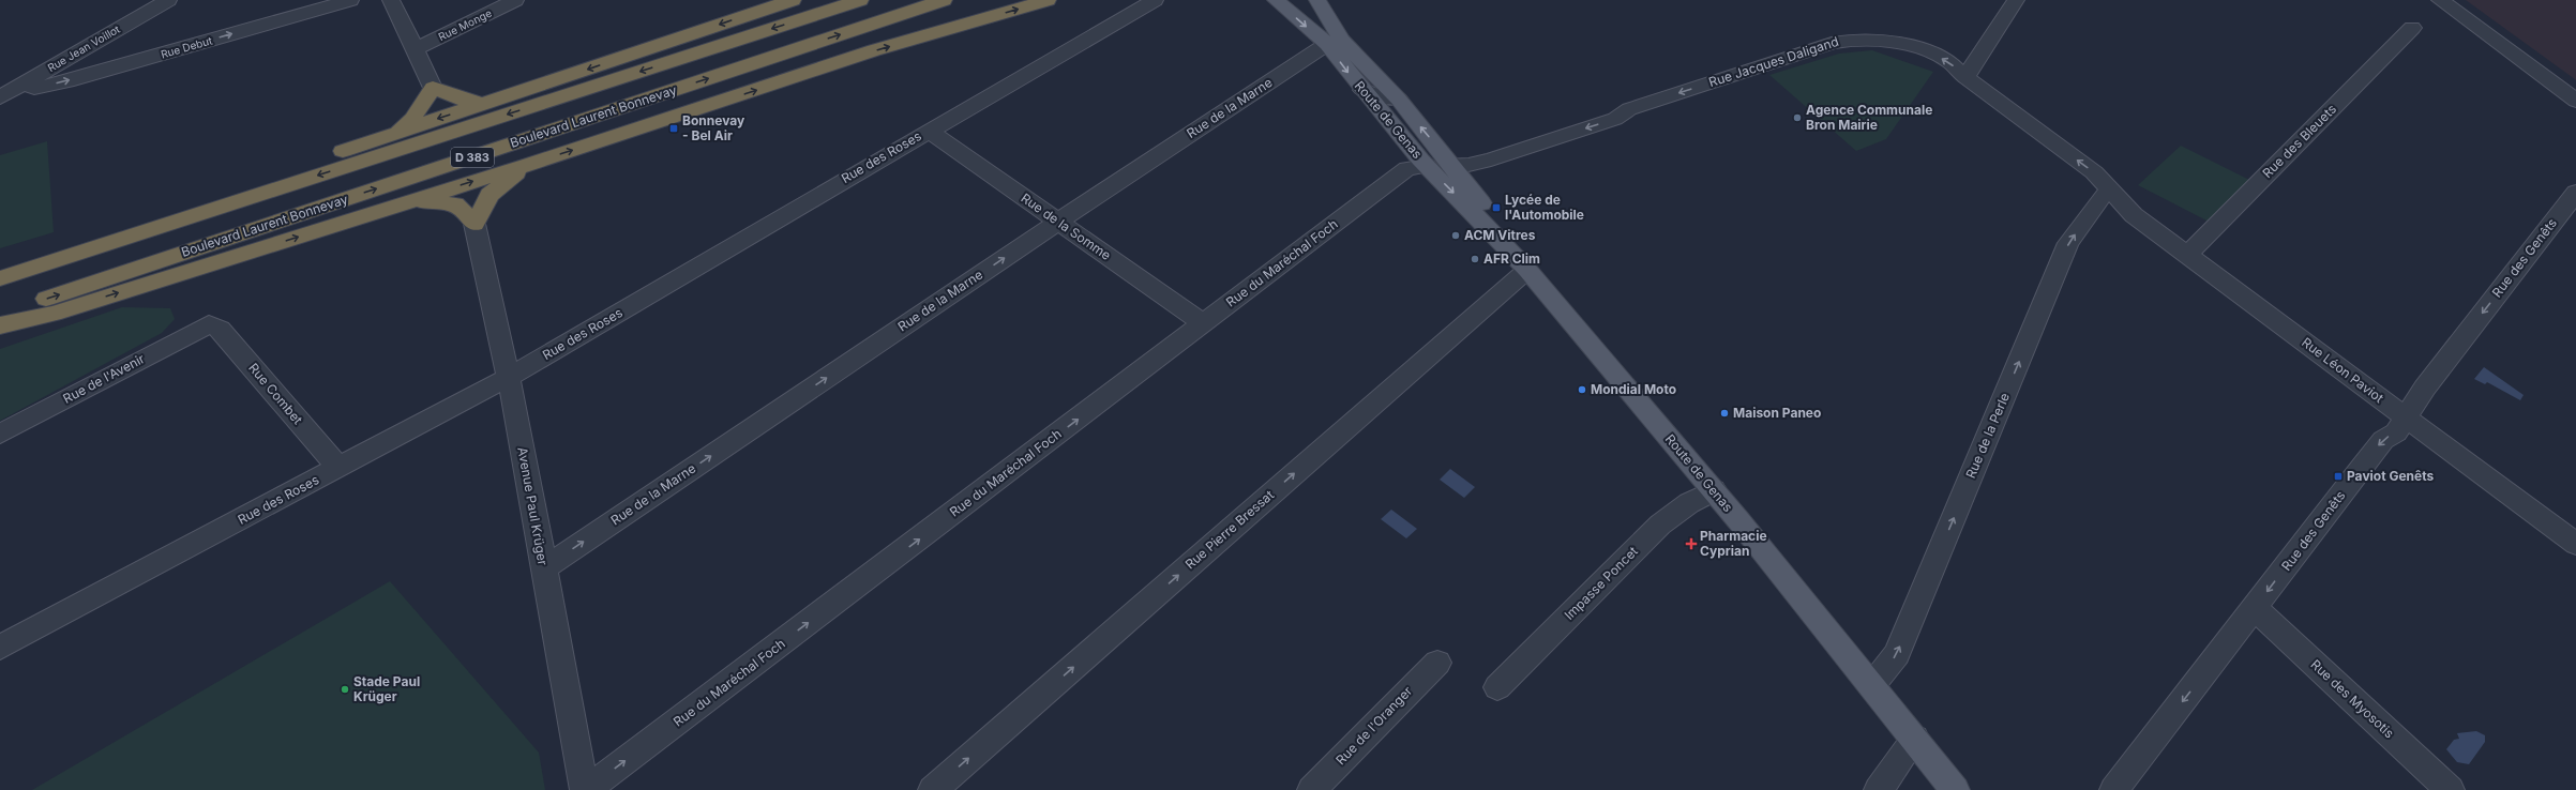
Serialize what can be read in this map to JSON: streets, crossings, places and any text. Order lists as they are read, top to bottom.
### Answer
{
  "streets": {
    "highway": ["Boulevard Laurent Bonnevay", "D 383"],
    "main road": ["Route de Genas"],
    "street": [
      "Rue Monge",
      "Rue Debut",
      "Rue Jean Voillot",
      "Rue Jacques Daligand",
      "Rue de la Marne",
      "Rue des Bleuets",
      "Rue des Roses",
      "Rue de la Somme",
      "Rue des Genêts",
      "Rue du Maréchal Foch",
      "Rue Léon Paviot",
      "Rue de l'Avenir",
      "Rue Combet",
      "Rue de la Perle",
      "Avenue Paul Krüger",
      "Rue Pierre Bressat",
      "Impasse Poncet",
      "Rue des Myosotis",
      "Rue de l'Oranger"
    ]
  },
  "crossings": [
    ["Rue Debut", "Rue Jean Voillot"],
    ["Rue Jacques Daligand", "Route de Genas"],
    ["Rue Jacques Daligand", "Rue Léon Paviot"],
    ["Rue Jacques Daligand", "Rue de la Perle"],
    ["Rue de la Marne", "Route de Genas"],
    ["Rue de la Marne", "Rue de la Somme"],
    ["Rue de la Marne", "Avenue Paul Krüger"],
    ["Route de Genas", "Rue du Maréchal Foch"],
    ["Route de Genas", "Rue de la Perle"],
    ["Route de Genas", "Rue Pierre Bressat"],
    ["Route de Genas", "Impasse Poncet"],
    ["Rue des Bleuets", "Rue Léon Paviot"],
    ["Rue des Roses", "Rue de la Somme"],
    ["Rue des Roses", "Rue Combet"],
    ["Rue des Roses", "Avenue Paul Krüger"],
    ["Rue de la Somme", "Rue du Maréchal Foch"],
    ["Rue des Genêts", "Rue Léon Paviot"],
    ["Rue des Genêts", "Rue des Myosotis"],
    ["Rue du Maréchal Foch", "Avenue Paul Krüger"],
    ["Rue Léon Paviot", "Rue de la Perle"],
    ["Rue de l'Avenir", "Rue Combet"]
  ],
  "one_way": [
    "Rue Debut",
    "Rue Jacques Daligand",
    "Rue de la Marne",
    "Rue des Genêts",
    "Rue du Maréchal Foch",
    "Rue de la Perle",
    "Rue Pierre Bressat"
  ],
  "places": {
    "other": [
      "Agence Communale Bron Mairie",
      "ACM Vitres",
      "AFR Clim",
      "Mondial Moto",
      "Maison Paneo",
      "Stade Paul Krüger"
    ],
    "transit": ["Bonnevay - Bel Air", "Lycée de l'Automobile", "Paviot Genêts"],
    "health": ["Pharmacie Cyprian"]
  }
}
